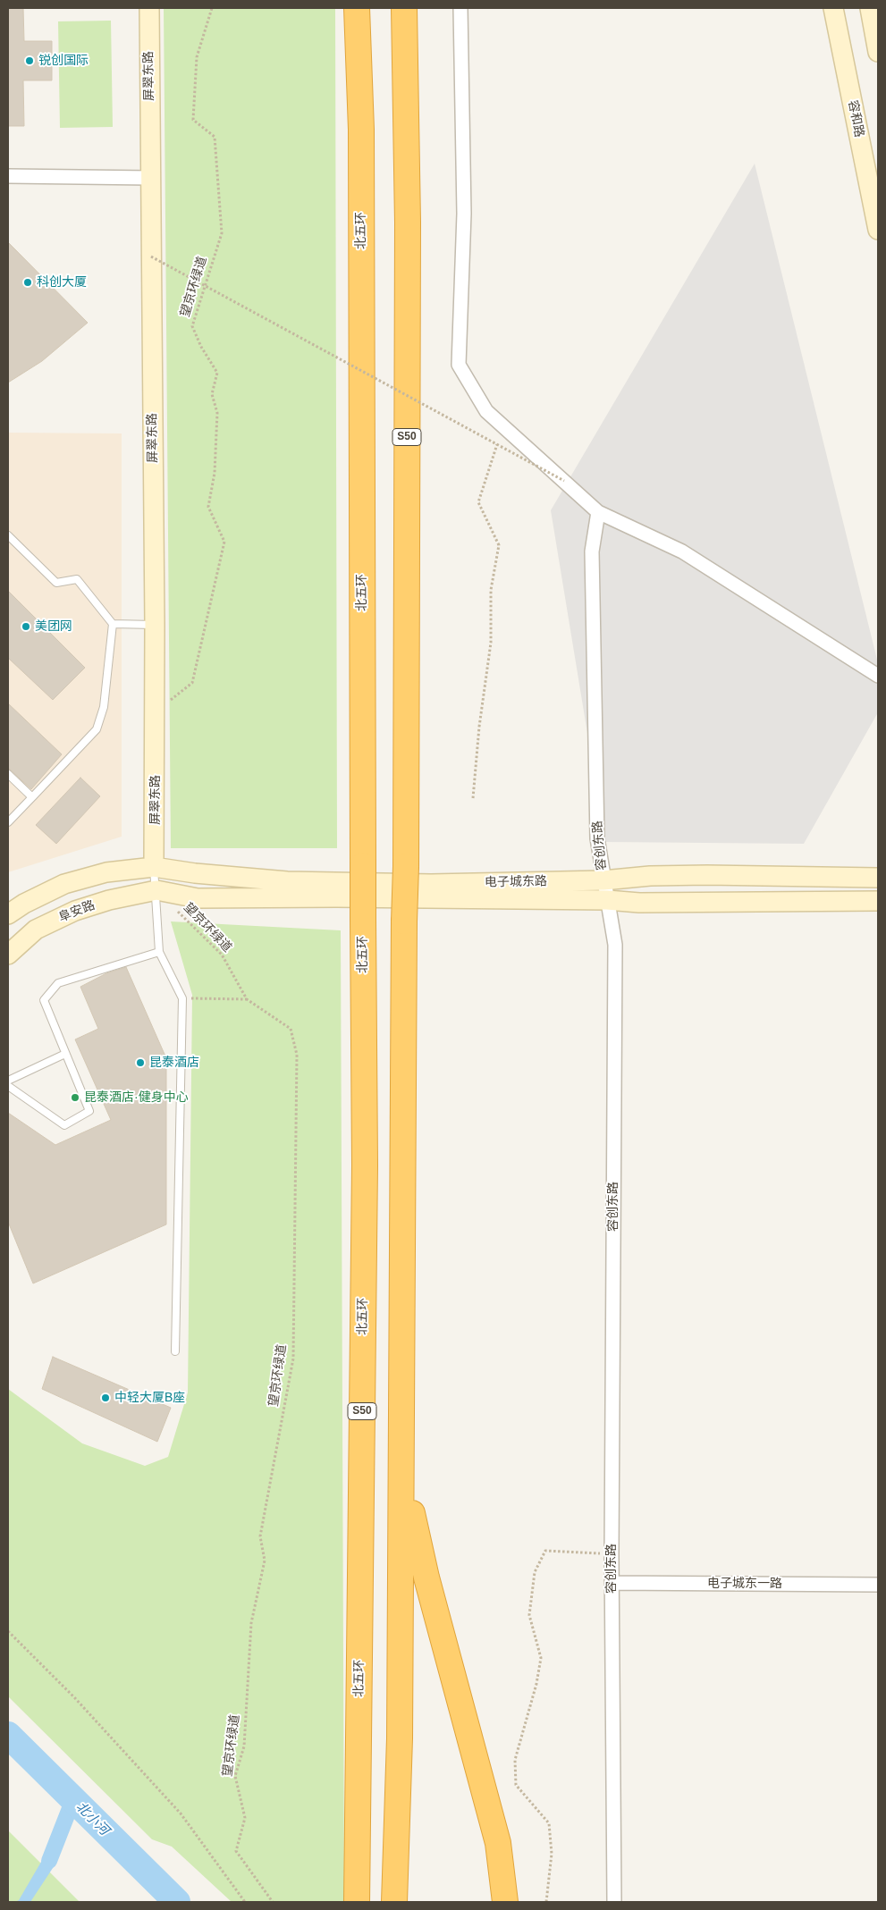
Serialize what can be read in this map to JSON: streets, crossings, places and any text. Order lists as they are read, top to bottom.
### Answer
{
  "streets": {
    "highway": ["北五环", "S50"],
    "main road": [
      "屏翠东路",
      "容和路",
      "电子城东路",
      "阜安路"
    ],
    "street": ["容创东路", "电子城东一路"],
    "path": ["望京环绿道"]
  },
  "crossings": [
    ["屏翠东路", "望京环绿道"],
    ["屏翠东路", "电子城东路"],
    ["望京环绿道", "电子城东路"],
    ["望京环绿道", "阜安路"],
    ["容创东路", "电子城东路"],
    ["容创东路", "电子城东一路"],
    ["电子城东路", "阜安路"]
  ],
  "water": ["北小河"],
  "places": [
    "锐创国际",
    "科创大厦",
    "美团网",
    "昆泰酒店",
    "昆泰酒店·健身中心",
    "中轻大厦B座"
  ]
}
